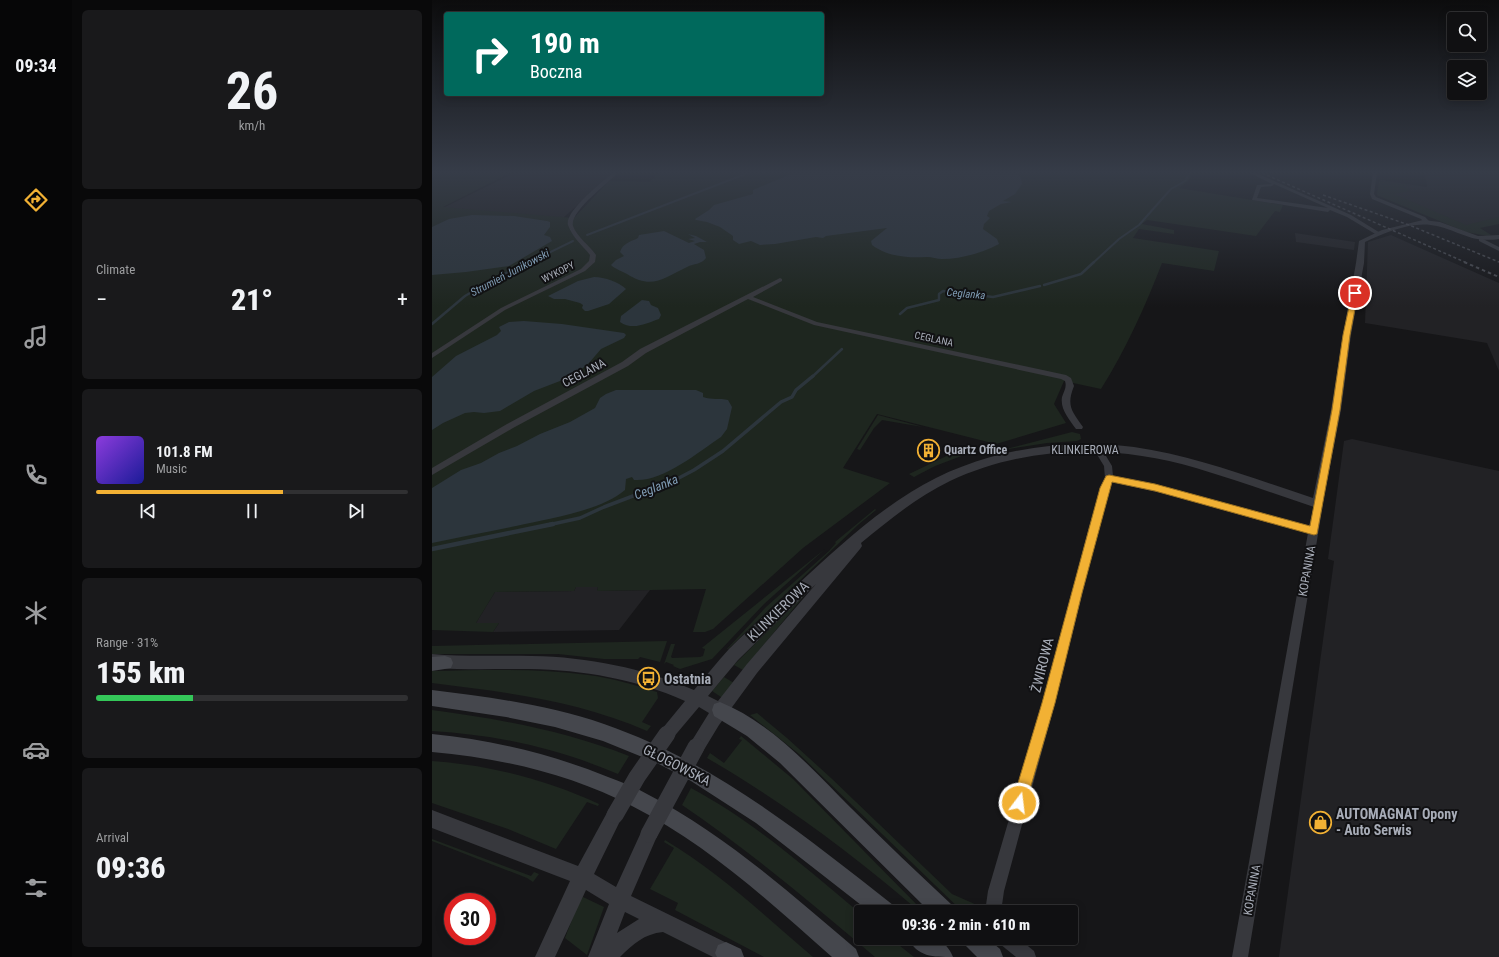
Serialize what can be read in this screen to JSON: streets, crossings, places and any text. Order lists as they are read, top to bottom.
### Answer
{
  "streets": {
    "main road": ["GŁOGOWSKA"],
    "street": [
      "WYKOPY",
      "CEGLANA",
      "KLINKIEROWA",
      "KOPANINA",
      "ŻWIROWA"
    ]
  },
  "crossings": [
    ["KLINKIEROWA", "KOPANINA"]
  ],
  "water": ["Strumień Junikowski", "Ceglanka"],
  "places": {
    "building": ["Quartz Office"],
    "bus stop": ["Ostatnia"],
    "shop": ["AUTOMAGNAT Opony - Auto Serwis"]
  },
  "page": {
    "tabs": "09:34",
    "tile": [
      ["26", "km/h"],
      "Climate",
      ["Range · 31%", "155 km"],
      ["Arrival", "09:36"]
    ],
    "turn": ["190 m", "Boczna"],
    "heat": ["−", "21°", "+"],
    "song": ["101.8 FM", "Music"],
    "limit": "30",
    "trip": "09:36 · 2 min · 610 m"
  }
}
